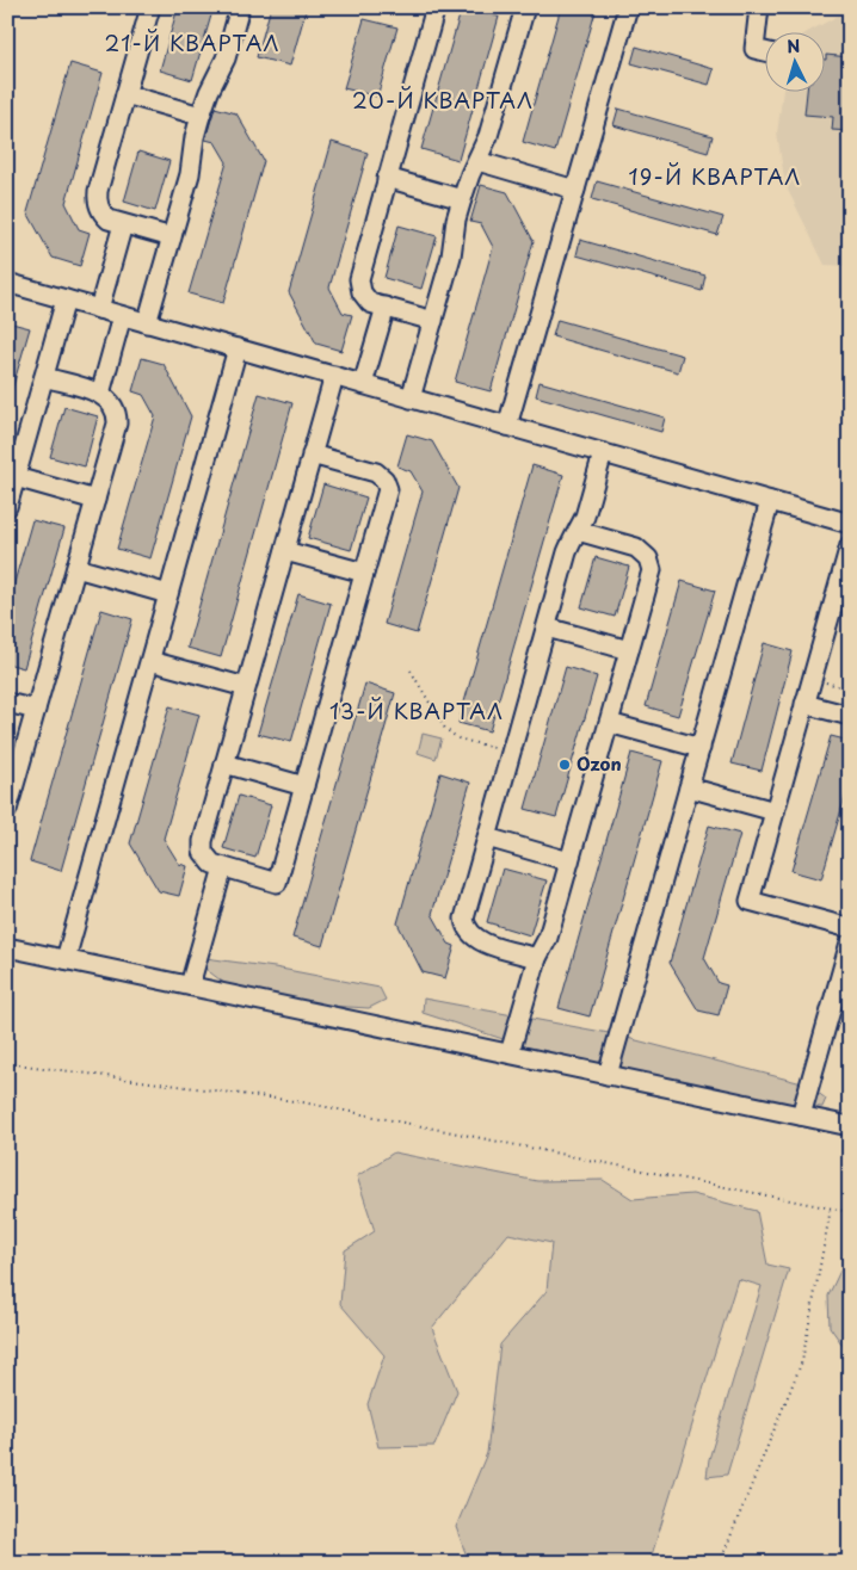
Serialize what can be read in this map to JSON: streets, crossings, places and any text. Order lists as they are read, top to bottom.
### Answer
{
  "districts": [
    "21-Й КВАРТАЛ",
    "20-Й КВАРТАЛ",
    "19-Й КВАРТАЛ",
    "13-Й КВАРТАЛ"
  ],
  "places": ["Ozon"],
  "north": "top"
}
